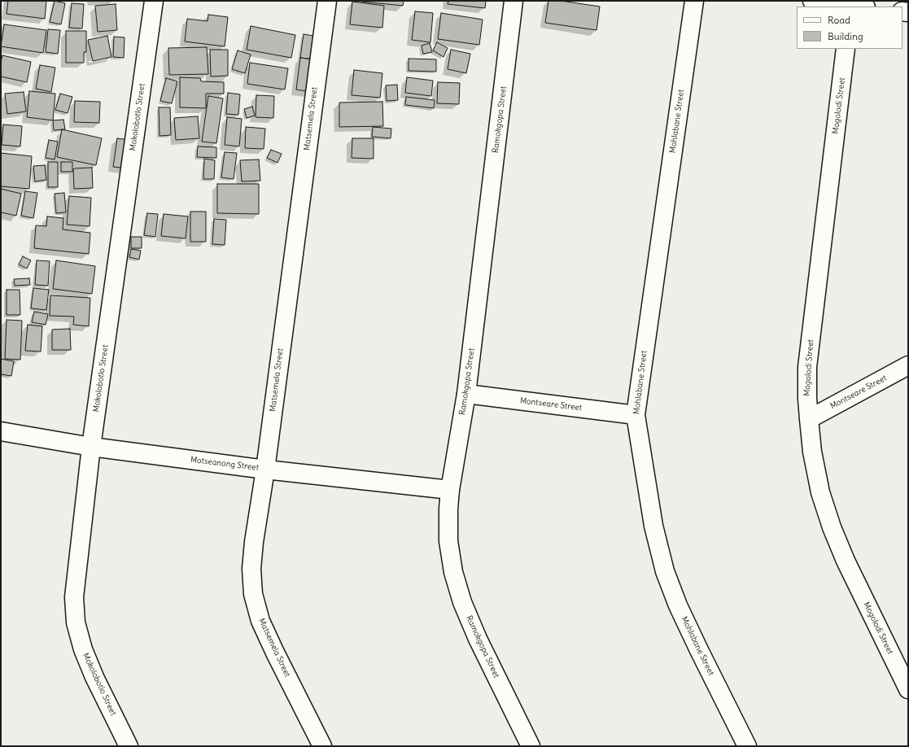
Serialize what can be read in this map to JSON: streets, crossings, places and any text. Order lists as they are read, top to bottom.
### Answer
{
  "streets": {
    "street": [
      "Mogolodi Street",
      "Mokolobotlo Street",
      "Matsemela Street",
      "Ramokgopa Street",
      "Mohlabane Street",
      "Montseare Street",
      "Motseanong Street"
    ]
  },
  "crossings": [
    ["Mogolodi Street", "Montseare Street"],
    ["Mokolobotlo Street", "Motseanong Street"],
    ["Matsemela Street", "Motseanong Street"],
    ["Ramokgopa Street", "Montseare Street"],
    ["Ramokgopa Street", "Motseanong Street"],
    ["Mohlabane Street", "Montseare Street"]
  ],
  "legend": ["Road", "Building"]
}
